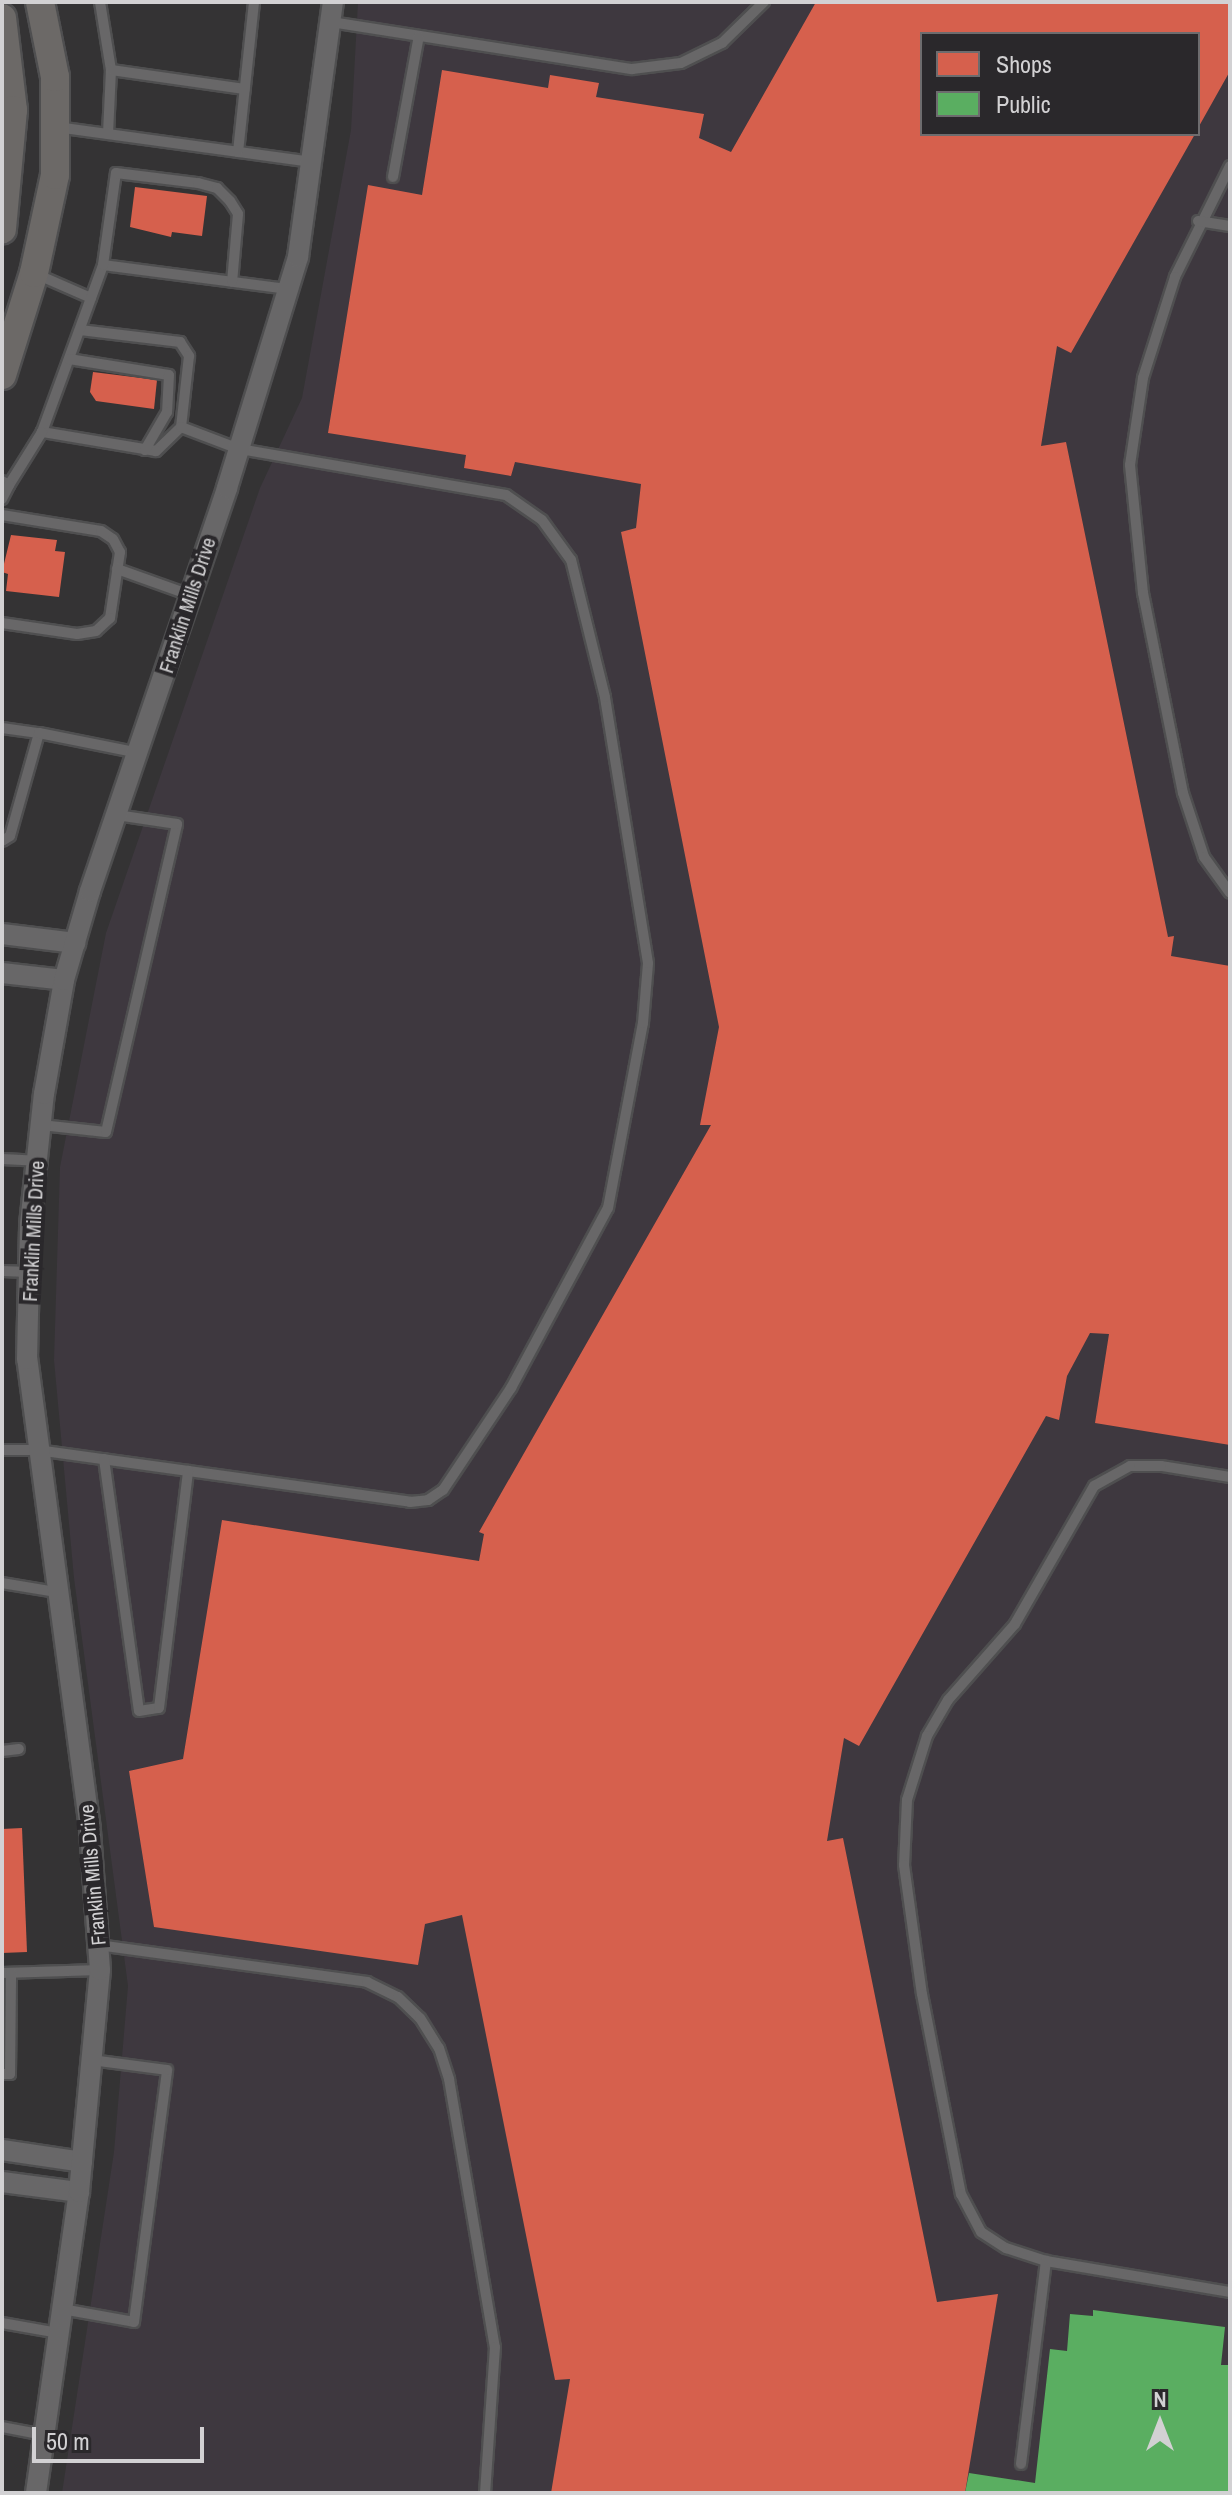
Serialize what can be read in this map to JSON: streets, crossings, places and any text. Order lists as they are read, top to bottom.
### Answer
{
  "streets": {
    "street": ["Franklin Mills Drive"]
  },
  "legend": ["Shops", "Public"],
  "scale_bar": "50 m",
  "north": "top"
}
